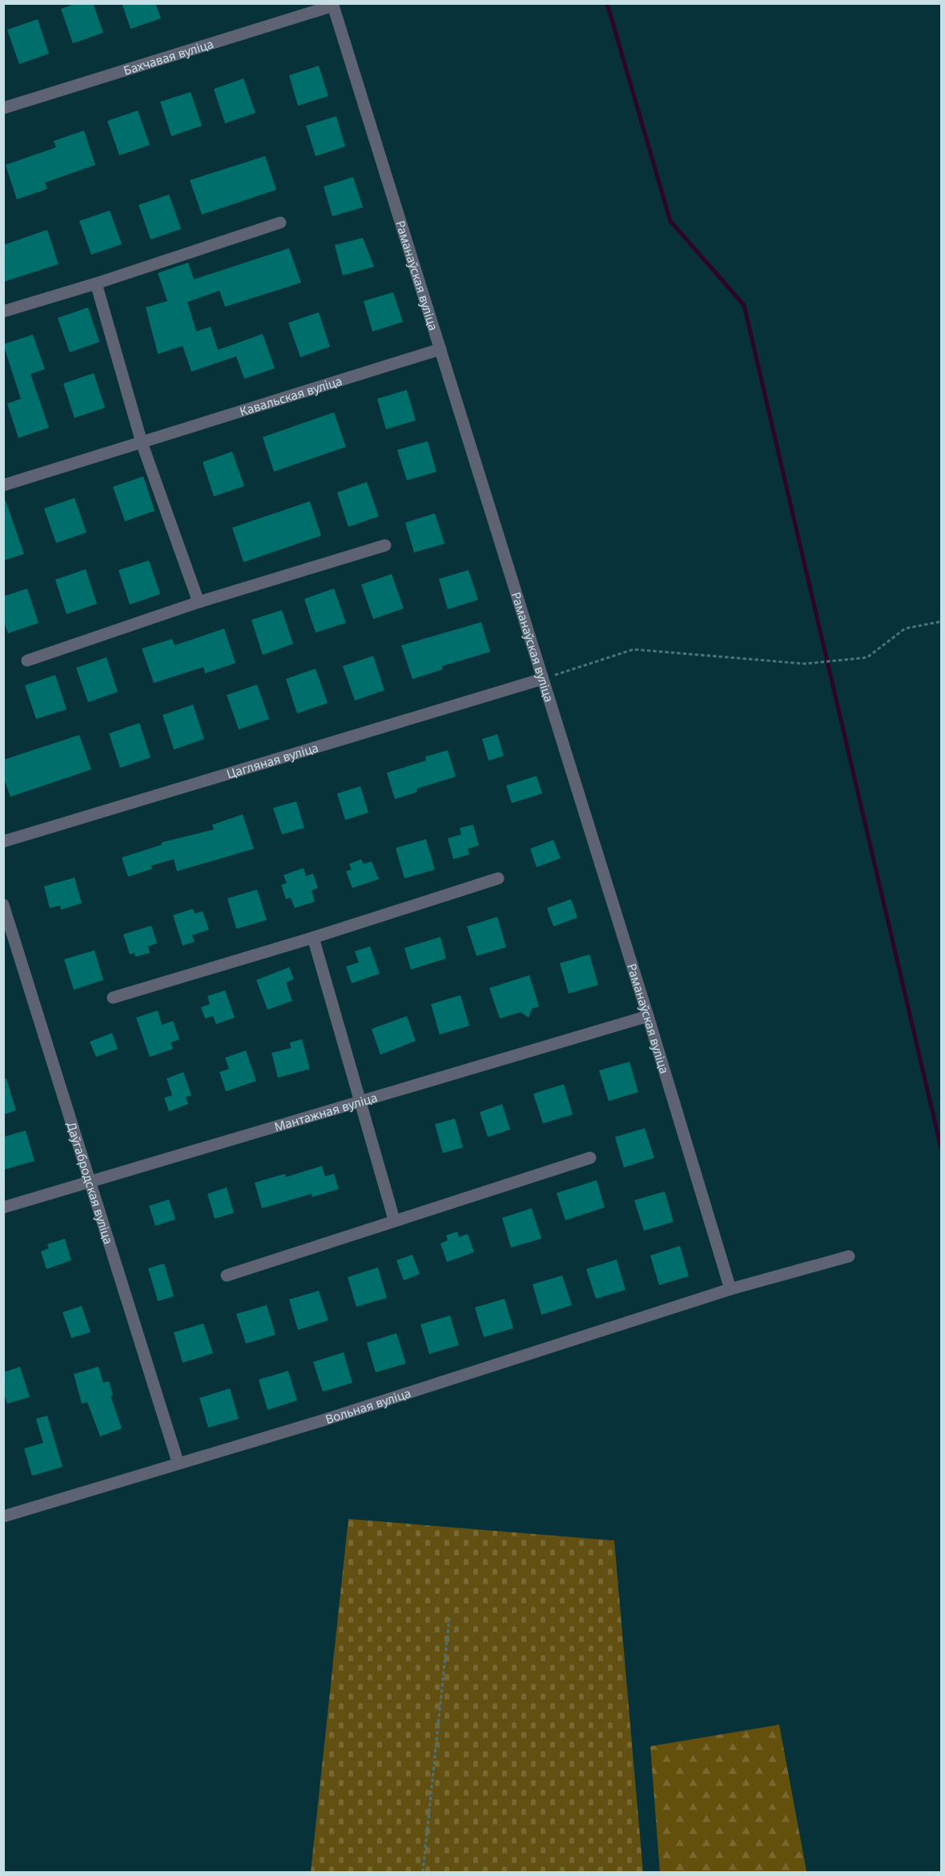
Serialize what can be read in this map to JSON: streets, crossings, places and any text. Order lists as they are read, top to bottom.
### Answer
{
  "streets": {
    "street": [
      "Бахчавая вуліца",
      "Раманаўская вуліца",
      "Кавальская вуліца",
      "Цагляная вуліца",
      "Мантажная вуліца",
      "Даўгабродская вуліца",
      "Вольная вуліца"
    ]
  },
  "crossings": [
    ["Бахчавая вуліца", "Раманаўская вуліца"],
    ["Раманаўская вуліца", "Кавальская вуліца"],
    ["Раманаўская вуліца", "Цагляная вуліца"],
    ["Раманаўская вуліца", "Мантажная вуліца"],
    ["Раманаўская вуліца", "Вольная вуліца"],
    ["Мантажная вуліца", "Даўгабродская вуліца"],
    ["Даўгабродская вуліца", "Вольная вуліца"]
  ]
}
